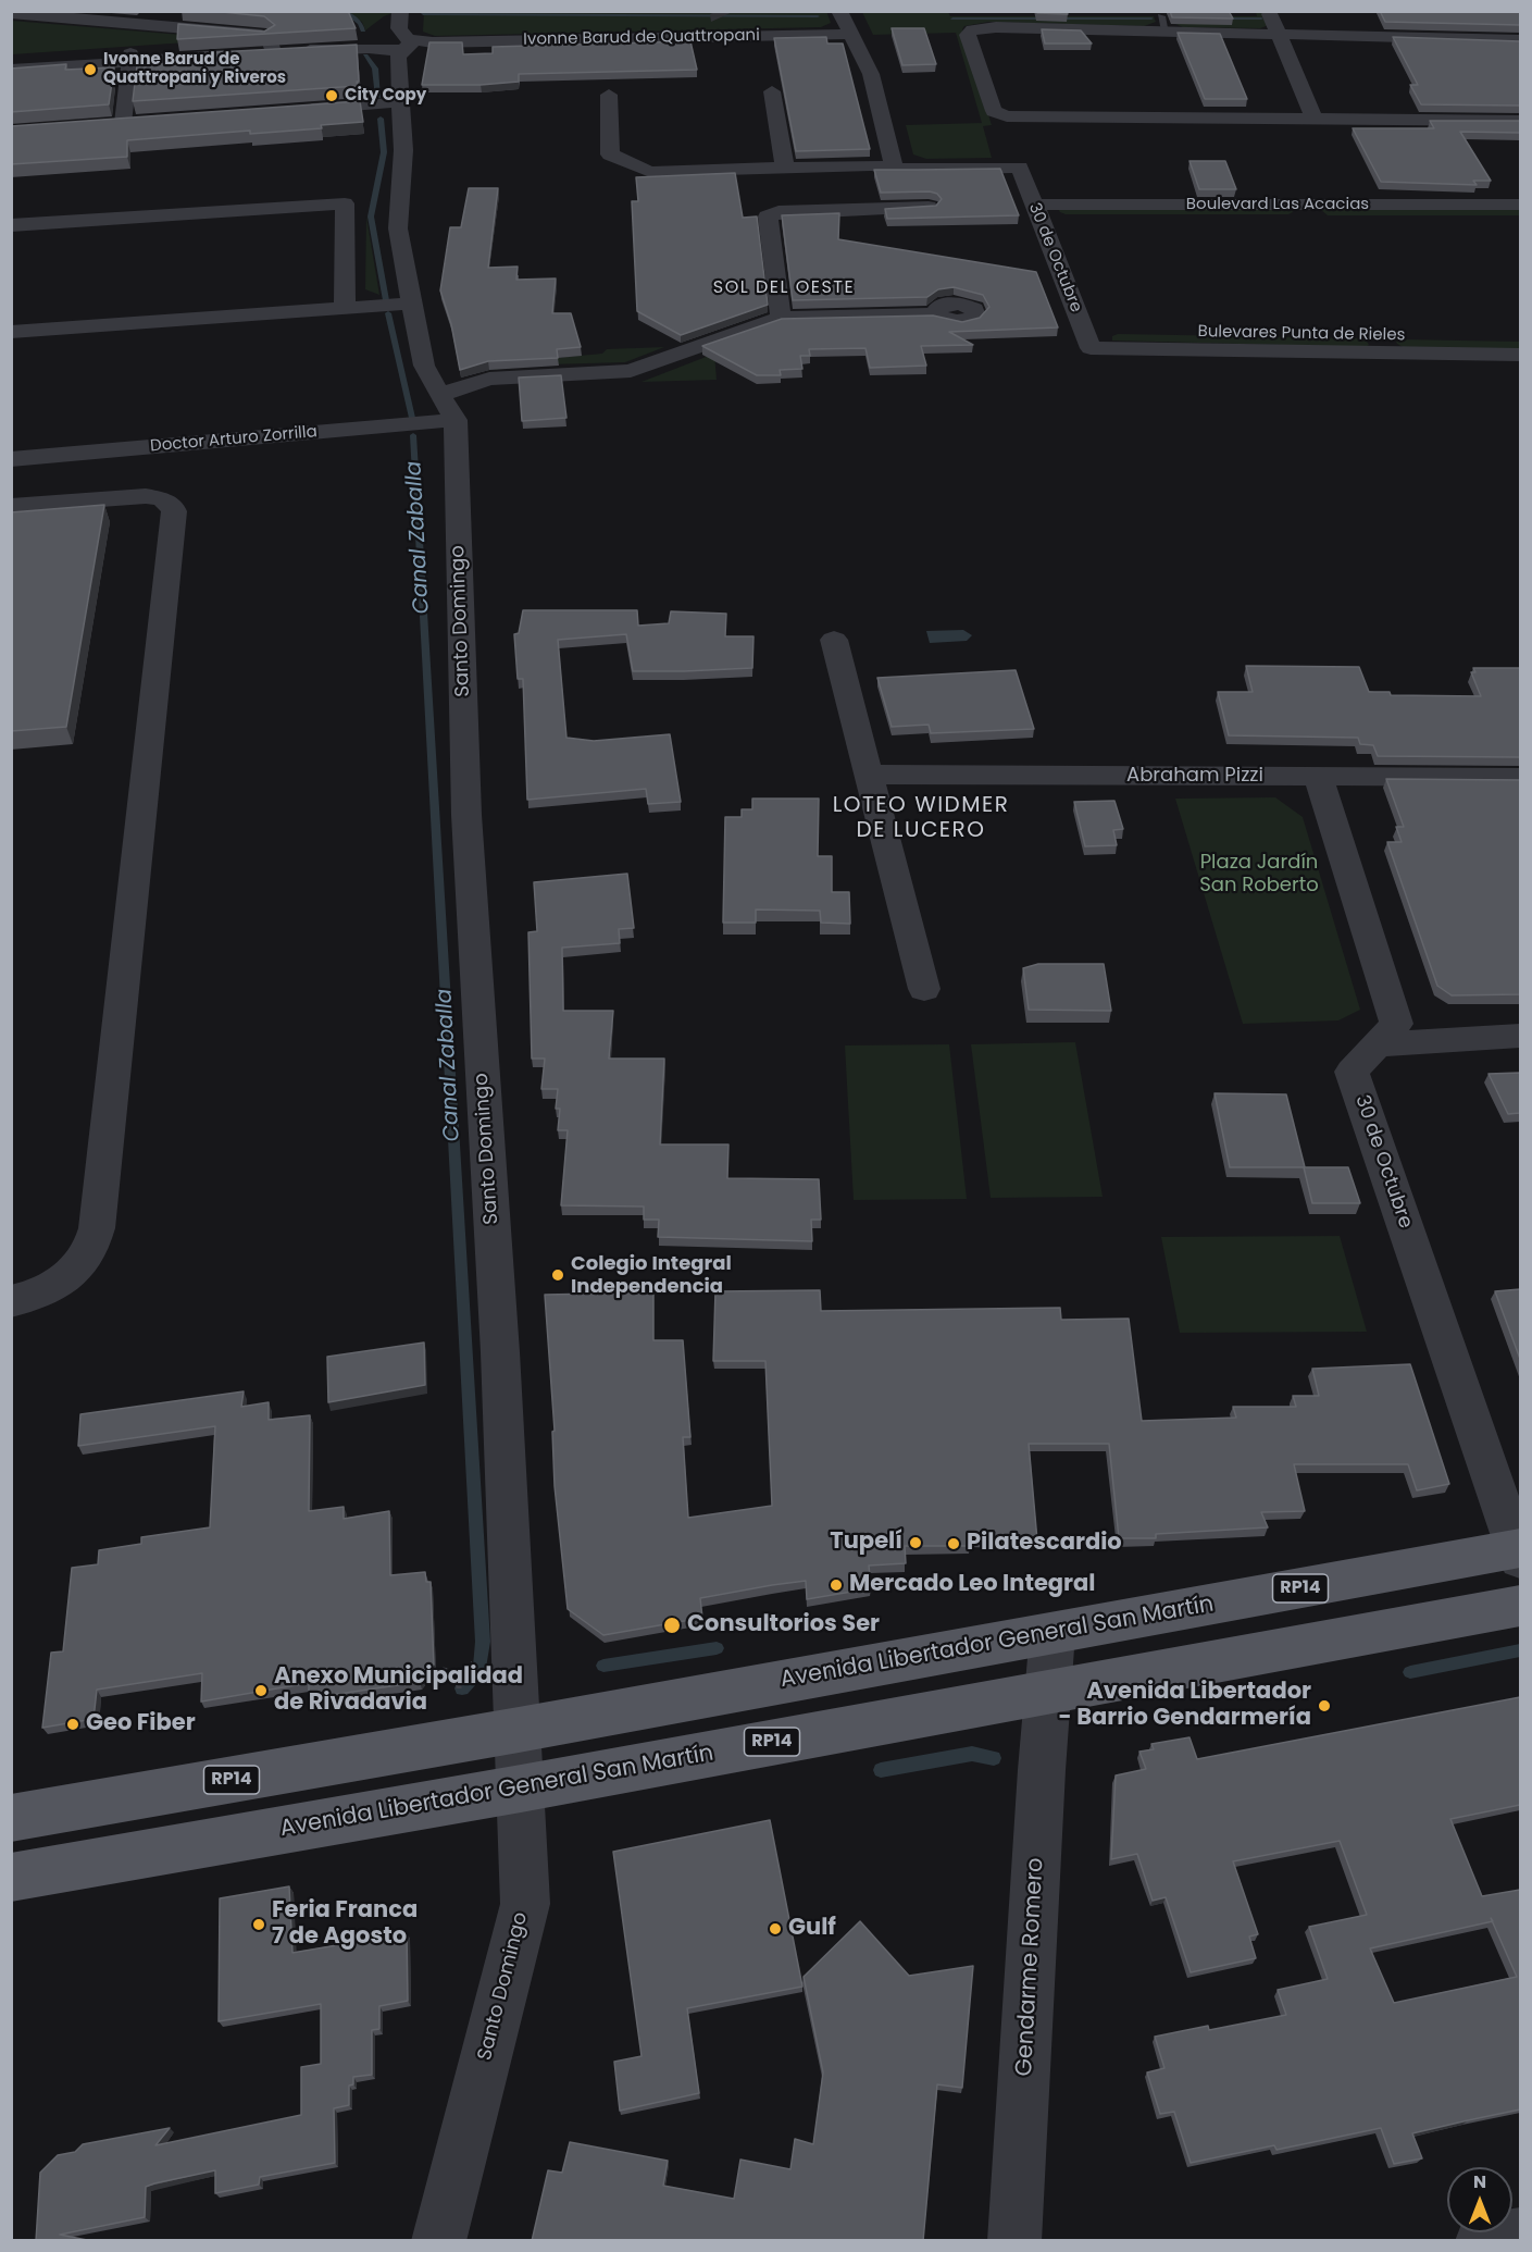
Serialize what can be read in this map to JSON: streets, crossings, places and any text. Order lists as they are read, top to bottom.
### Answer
{
  "streets": {
    "main road": ["RP14", "Avenida Libertador General San Martín"],
    "street": [
      "Ivonne Barud de Quattropani",
      "Boulevard Las Acacias",
      "30 de Octubre",
      "Bulevares Punta de Rieles",
      "Doctor Arturo Zorrilla",
      "Santo Domingo",
      "Abraham Pizzi",
      "Gendarme Romero"
    ]
  },
  "crossings": [
    ["Ivonne Barud de Quattropani", "Santo Domingo"],
    ["Boulevard Las Acacias", "30 de Octubre"],
    ["30 de Octubre", "Bulevares Punta de Rieles"],
    ["30 de Octubre", "Abraham Pizzi"],
    ["30 de Octubre", "Avenida Libertador General San Martín"],
    ["Doctor Arturo Zorrilla", "Santo Domingo"],
    ["Santo Domingo", "Avenida Libertador General San Martín"],
    ["Avenida Libertador General San Martín", "Gendarme Romero"]
  ],
  "districts": ["SOL DEL OESTE", "LOTEO WIDMER DE LUCERO"],
  "water": ["Canal Zaballa"],
  "parks": ["Plaza Jardín San Roberto"],
  "places": [
    "Ivonne Barud de Quattropani y Riveros",
    "City Copy",
    "Colegio Integral Independencia",
    "Tupelí",
    "Pilatescardio",
    "Mercado Leo Integral",
    "Consultorios Ser",
    "Anexo Municipalidad de Rivadavia",
    "Avenida Libertador - Barrio Gendarmería",
    "Geo Fiber",
    "Feria Franca 7 de Agosto",
    "Gulf"
  ],
  "north": "top"
}
